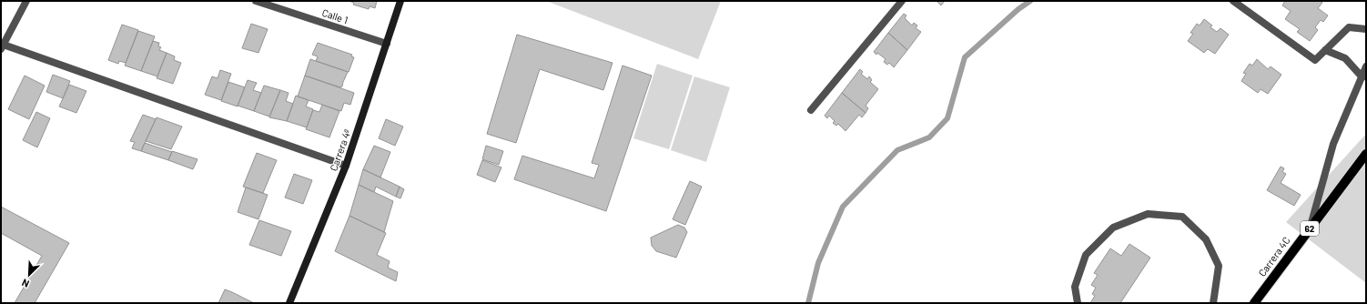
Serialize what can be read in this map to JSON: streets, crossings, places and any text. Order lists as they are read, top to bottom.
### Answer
{
  "streets": {
    "main road": ["62", "Carrera 4C"],
    "street": ["Calle 1", "Carrera 4ª"]
  },
  "crossings": [
    ["Calle 1", "Carrera 4ª"]
  ],
  "north": "bottom left"
}
